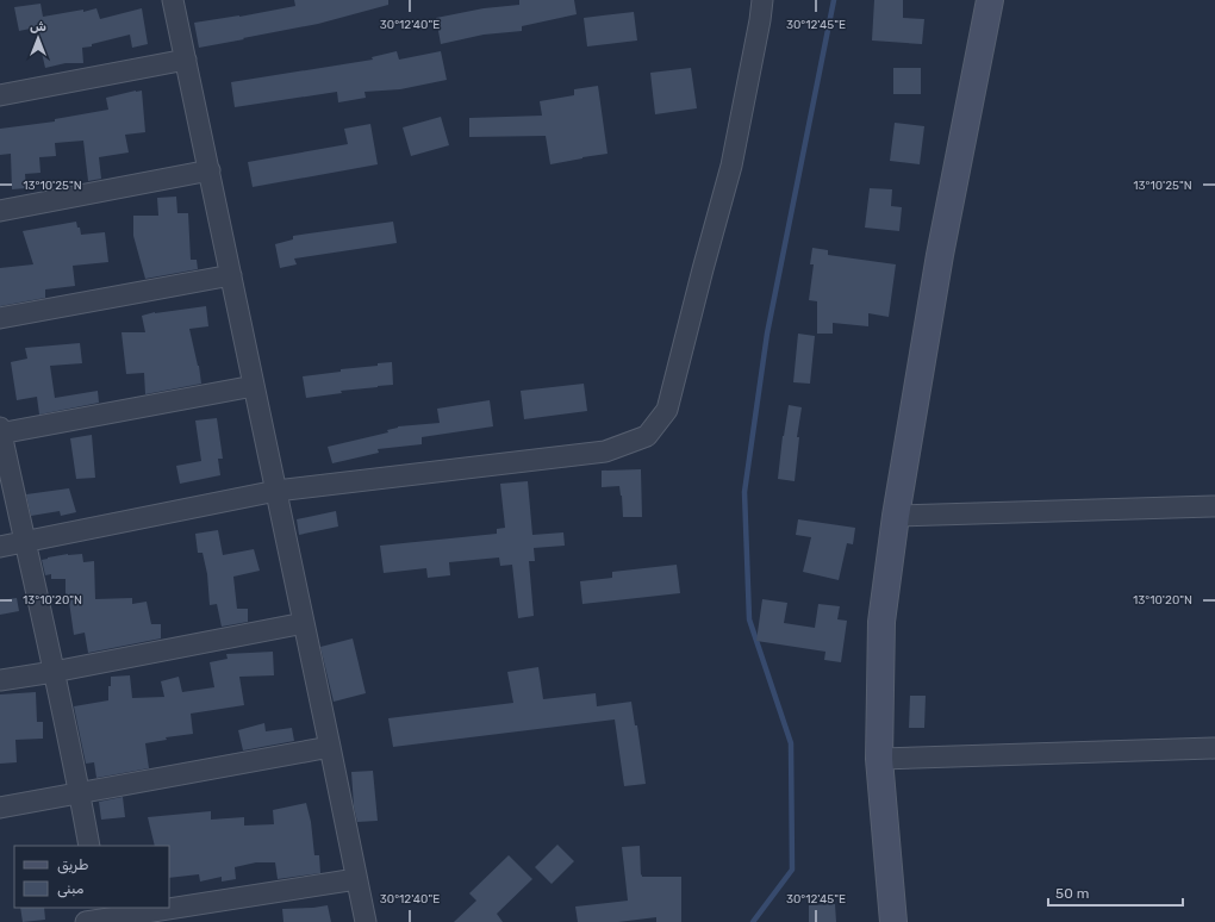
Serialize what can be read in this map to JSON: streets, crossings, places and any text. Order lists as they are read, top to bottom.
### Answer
{
  "legend": ["طريق", "مبنى"],
  "scale_bar": "50 m",
  "north": "top",
  "coordinates": [
    "30°12'40\"E",
    "30°12'45\"E",
    "13°10'25\"N",
    "13°10'20\"N"
  ]
}
